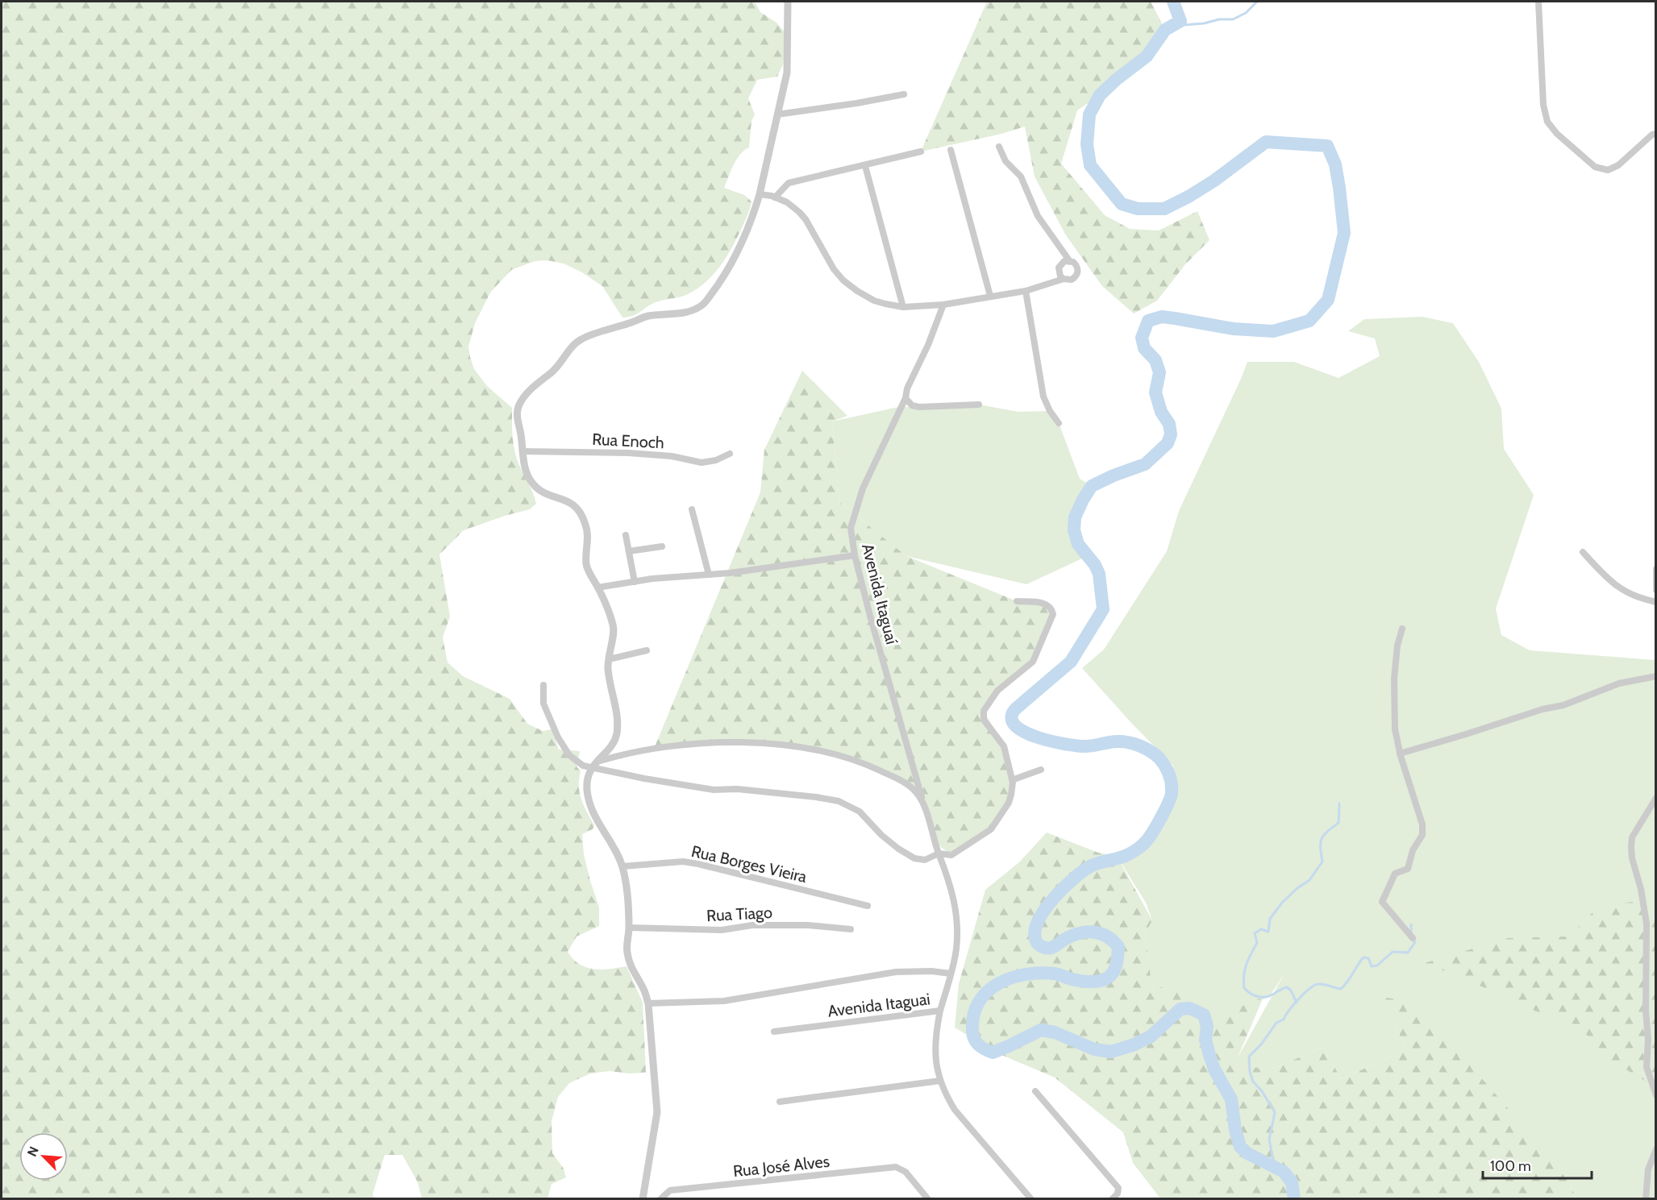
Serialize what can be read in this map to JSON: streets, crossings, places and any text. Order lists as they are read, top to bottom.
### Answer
{
  "streets": {
    "street": [
      "Rua Enoch",
      "Avenida Itaguaí",
      "Rua Borges Vieira",
      "Rua Tiago",
      "Avenida Itaguai",
      "Rua José Alves"
    ]
  },
  "scale_bar": "100 m",
  "north": "top left"
}
